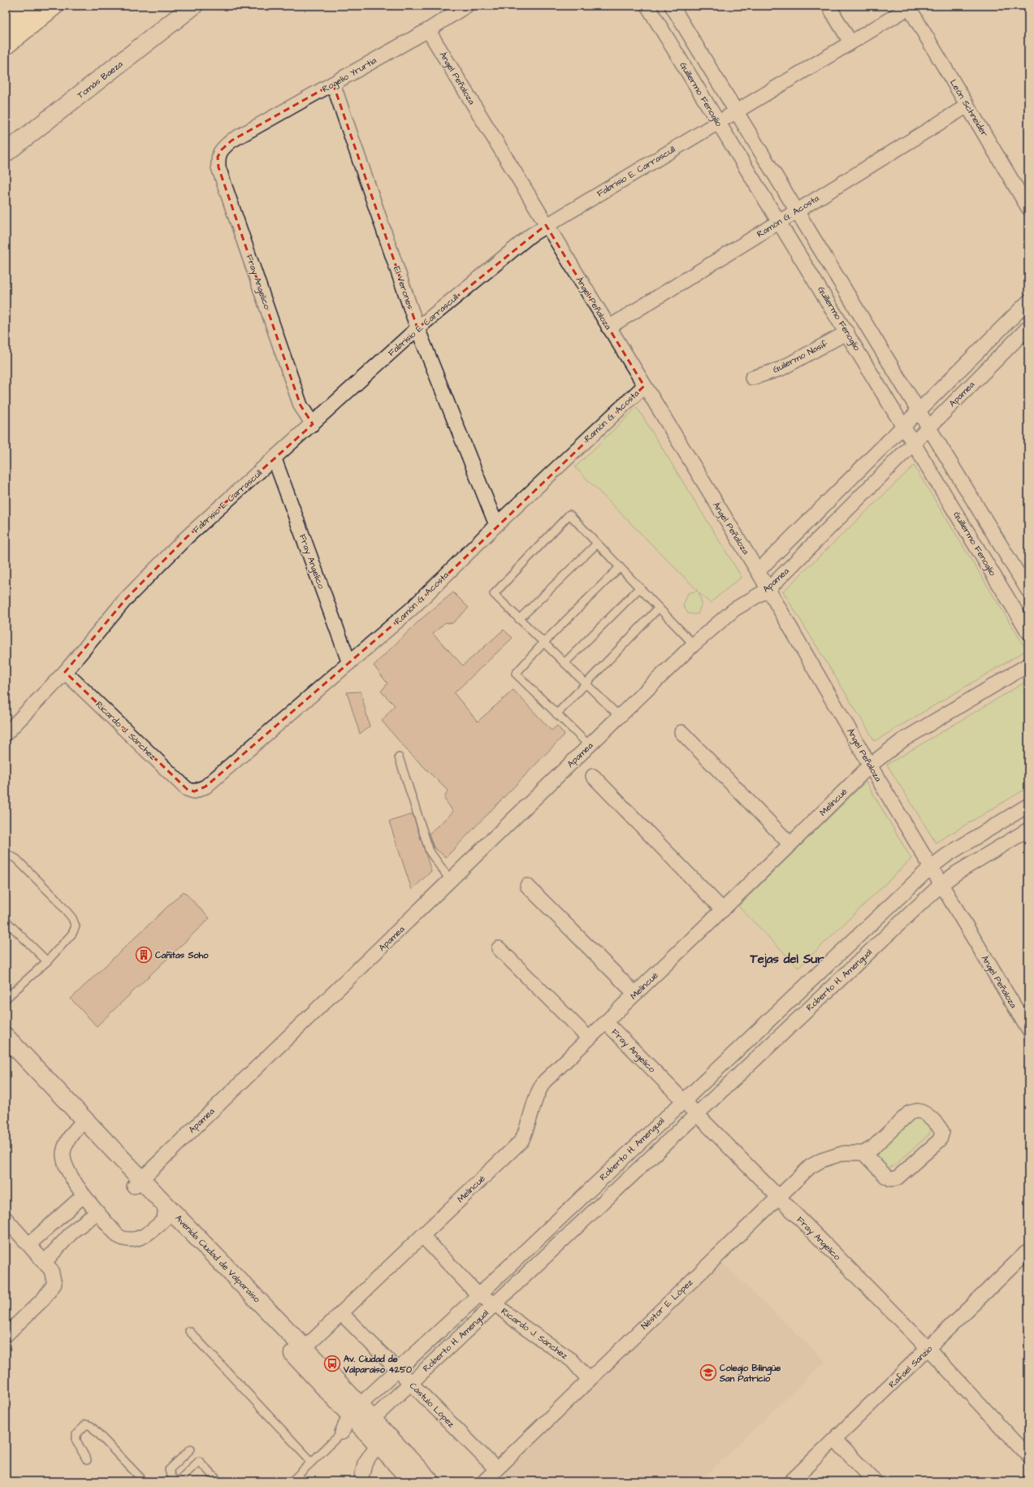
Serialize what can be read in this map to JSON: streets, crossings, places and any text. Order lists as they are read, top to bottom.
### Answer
{
  "streets": {
    "main road": ["Tomás Baeza", "Avenida Ciudad de Valparaíso"],
    "street": [
      "Rogelio Yrurtia",
      "Ángel Peñaloza",
      "Guillermo Fenoglio",
      "León Schneider",
      "Fabrisio E. Carrascull",
      "Ramón G. Acosta",
      "Fray Angelico",
      "El Verones",
      "Guilermo Nasif",
      "Apamea",
      "Ricardo J. Sánchez",
      "Melincué",
      "Roberto H. Amengual",
      "Néstor E. López",
      "Rafael Sanzio",
      "Cástulo López"
    ]
  },
  "crossings": [
    ["Rogelio Yrurtia", "Ángel Peñaloza"],
    ["Rogelio Yrurtia", "Fray Angelico"],
    ["Rogelio Yrurtia", "El Verones"],
    ["Ángel Peñaloza", "Fabrisio E. Carrascull"],
    ["Ángel Peñaloza", "Ramón G. Acosta"],
    ["Ángel Peñaloza", "Apamea"],
    ["Ángel Peñaloza", "Melincué"],
    ["Ángel Peñaloza", "Roberto H. Amengual"],
    ["Guillermo Fenoglio", "Fabrisio E. Carrascull"],
    ["Guillermo Fenoglio", "Ramón G. Acosta"],
    ["Guillermo Fenoglio", "Guilermo Nasif"],
    ["Guillermo Fenoglio", "Apamea"],
    ["León Schneider", "Fabrisio E. Carrascull"],
    ["León Schneider", "Ramón G. Acosta"],
    ["Fabrisio E. Carrascull", "Fray Angelico"],
    ["Fabrisio E. Carrascull", "El Verones"],
    ["Fabrisio E. Carrascull", "Ricardo J. Sánchez"],
    ["Ramón G. Acosta", "Fray Angelico"],
    ["Ramón G. Acosta", "El Verones"],
    ["Ramón G. Acosta", "Ricardo J. Sánchez"],
    ["Fray Angelico", "Melincué"],
    ["Fray Angelico", "Roberto H. Amengual"],
    ["Fray Angelico", "Néstor E. López"],
    ["Fray Angelico", "Rafael Sanzio"],
    ["Apamea", "Avenida Ciudad de Valparaíso"],
    ["Ricardo J. Sánchez", "Melincué"],
    ["Ricardo J. Sánchez", "Roberto H. Amengual"],
    ["Ricardo J. Sánchez", "Néstor E. López"],
    ["Melincué", "Avenida Ciudad de Valparaíso"],
    ["Melincué", "Cástulo López"],
    ["Roberto H. Amengual", "Avenida Ciudad de Valparaíso"],
    ["Roberto H. Amengual", "Cástulo López"],
    ["Néstor E. López", "Cástulo López"]
  ],
  "districts": ["Tejas del Sur"],
  "places": {
    "building": ["Cañitas Soho"],
    "bus stop": ["Av. Ciudad de Valparaiso 4250"],
    "school or university": ["Colegio Bilingüe San Patricio"]
  }
}
